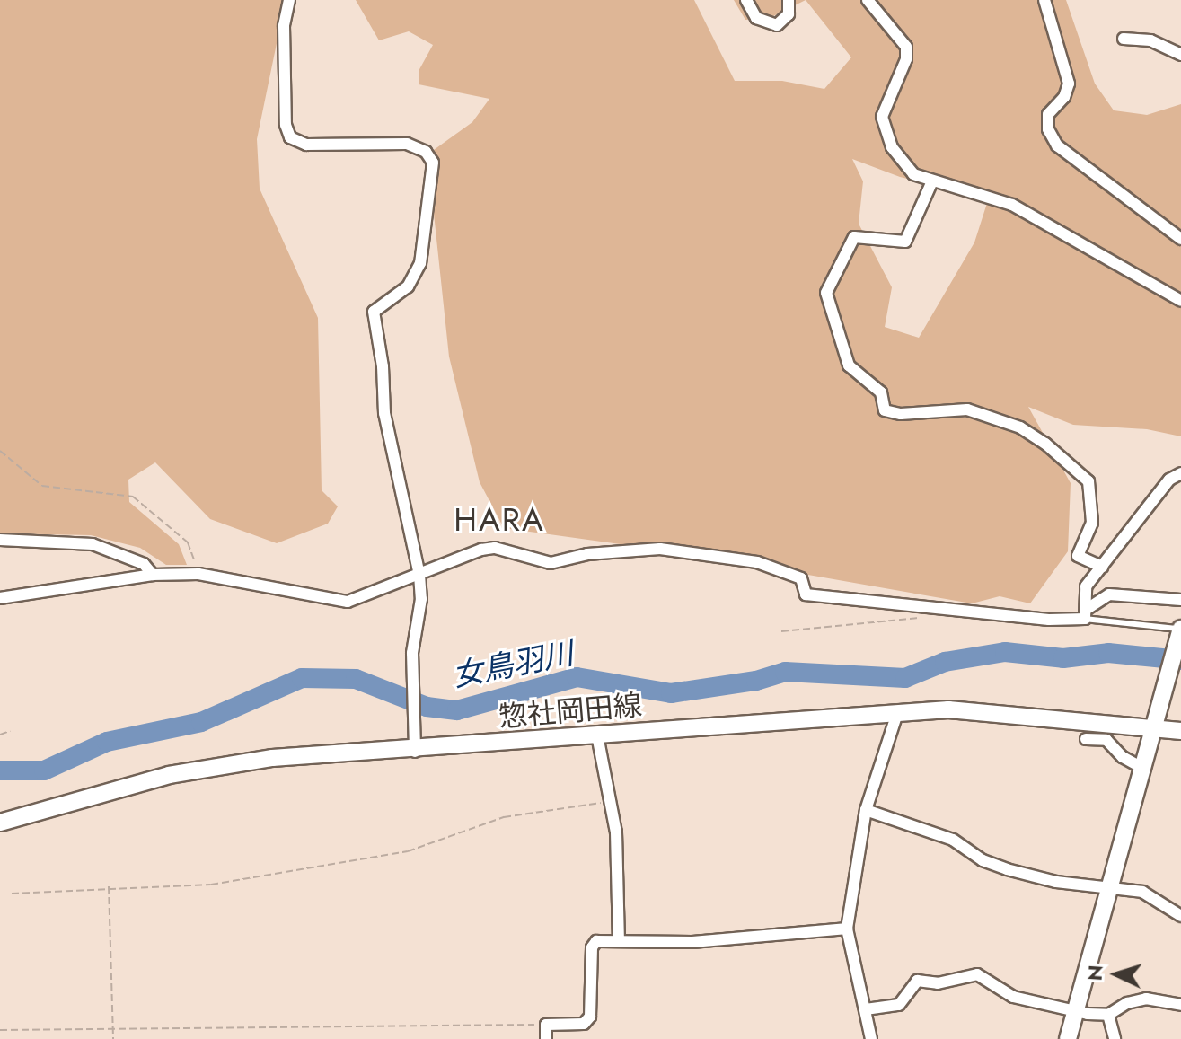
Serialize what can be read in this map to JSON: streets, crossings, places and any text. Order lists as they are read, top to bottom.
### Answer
{
  "streets": {
    "main road": ["惣社岡田線"]
  },
  "districts": ["HARA"],
  "water": ["女鳥羽川"],
  "north": "left"
}
